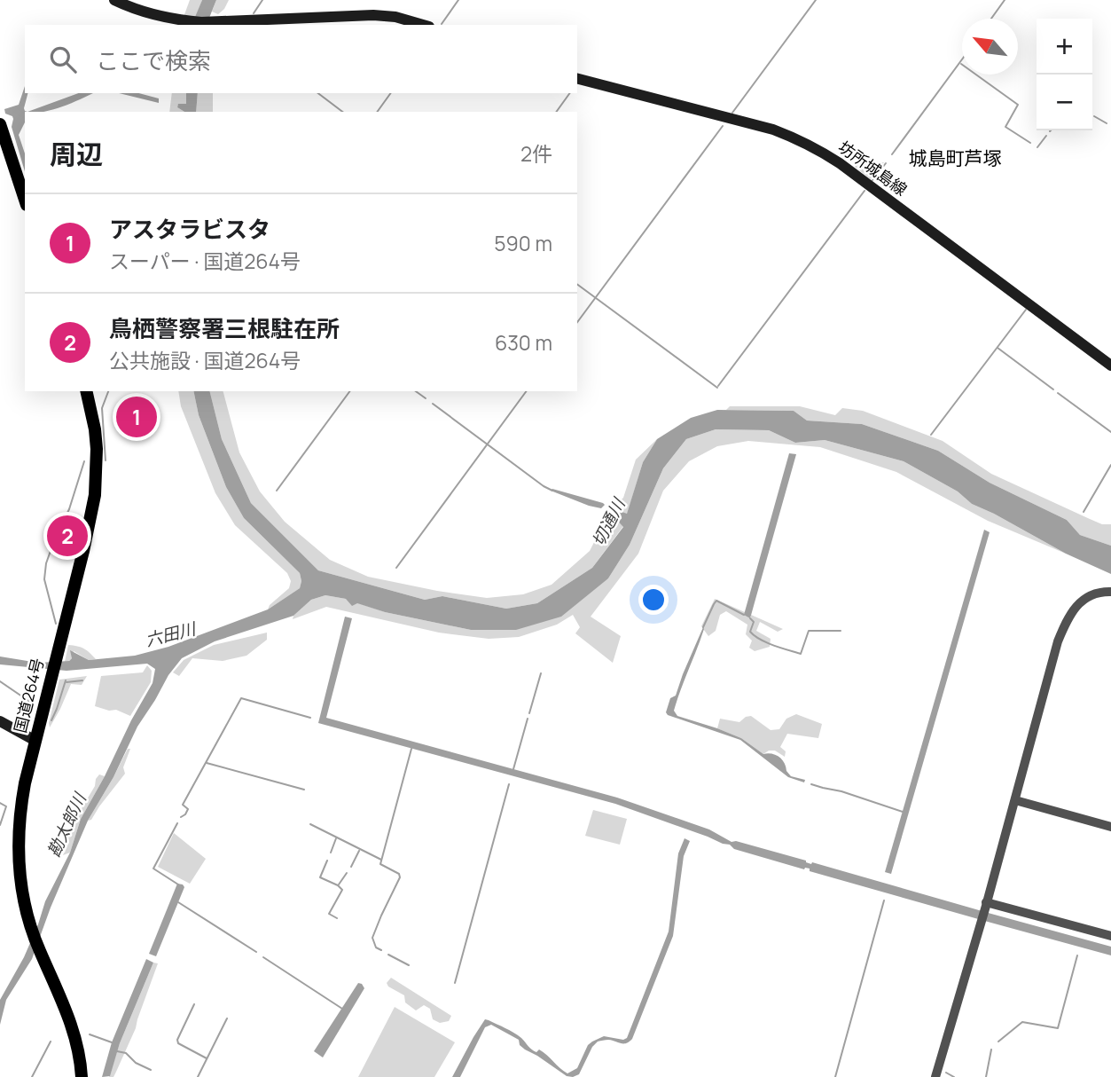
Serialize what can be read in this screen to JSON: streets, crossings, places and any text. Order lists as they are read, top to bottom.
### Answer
{
  "streets": {
    "highway": ["国道264号"],
    "main road": ["坊所城島線"]
  },
  "districts": ["城島町芦塚"],
  "water": ["切通川", "六田川", "勘太郎川"],
  "north": "top left",
  "page": {
    "map_buttons": ["+", "−"],
    "search": "ここで検索",
    "heading": ["周辺", "2件"],
    "list": [
      {
        "mark": "1",
        "name": "アスタラビスタ",
        "note": "スーパー · 国道264号",
        "value": "590 m"
      },
      {
        "mark": "2",
        "name": "鳥栖警察署三根駐在所",
        "note": "公共施設 · 国道264号",
        "value": "630 m"
      }
    ],
    "pins": ["1", "2"]
  }
}
